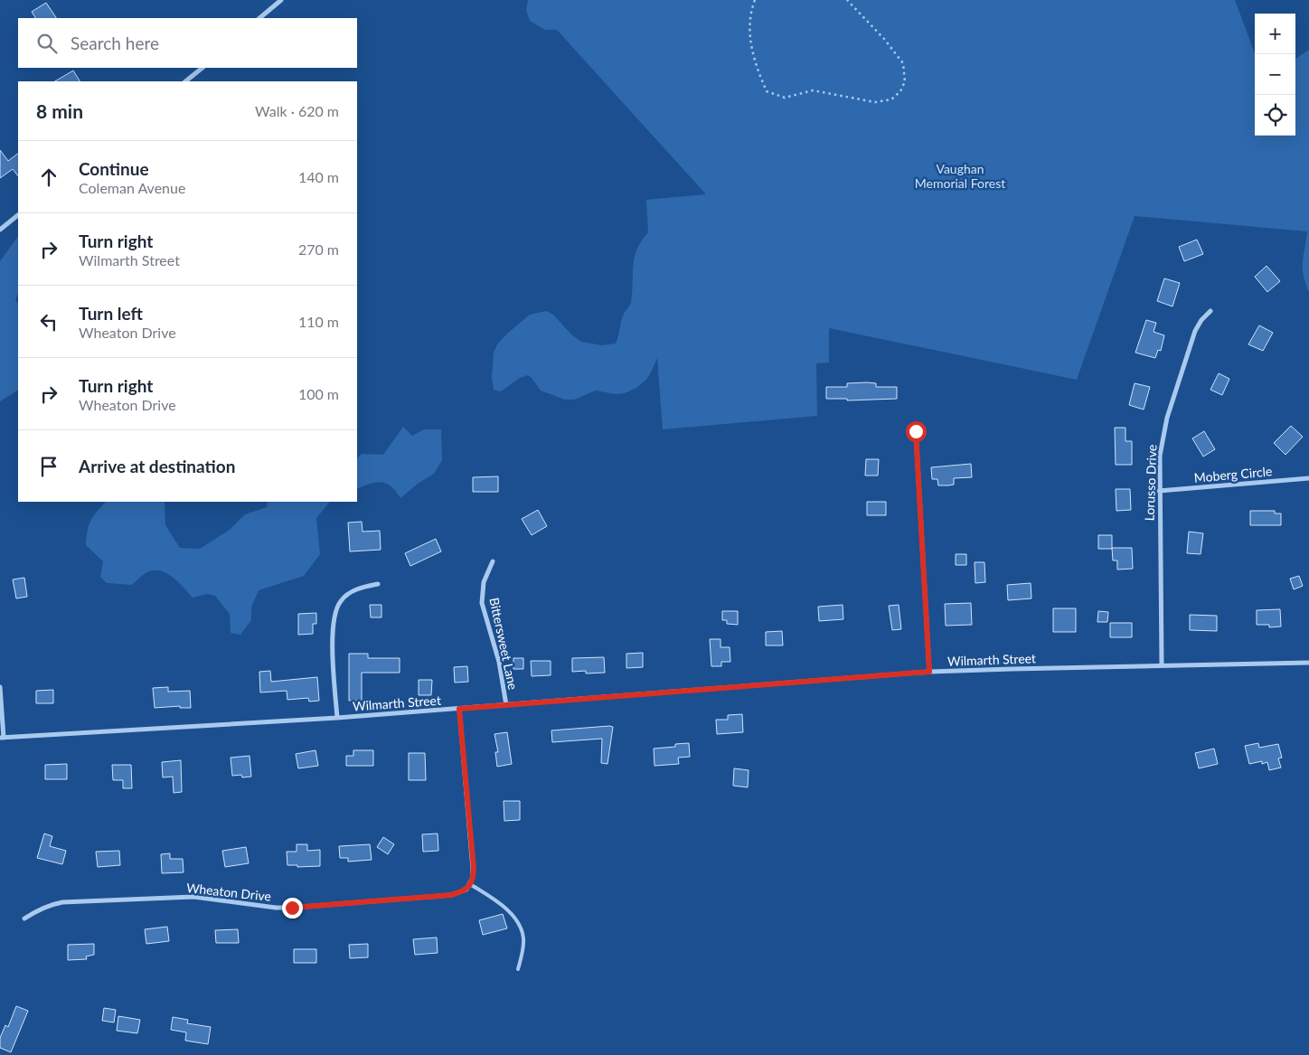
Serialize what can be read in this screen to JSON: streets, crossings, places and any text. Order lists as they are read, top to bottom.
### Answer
{
  "streets": {
    "street": [
      "Moberg Circle",
      "Lorusso Drive",
      "Bittersweet Lane",
      "Wilmarth Street",
      "Wheaton Drive"
    ]
  },
  "crossings": [
    ["Moberg Circle", "Lorusso Drive"],
    ["Lorusso Drive", "Wilmarth Street"],
    ["Bittersweet Lane", "Wilmarth Street"]
  ],
  "parks": ["Vaughan Memorial Forest"],
  "page": {
    "map_buttons": ["+", "−"],
    "search": "Search here",
    "heading": ["8 min", "Walk · 620 m"],
    "list": [
      ["Continue", "Coleman Avenue", "140 m"],
      ["Turn right", "Wilmarth Street", "270 m"],
      ["Turn left", "Wheaton Drive", "110 m"],
      ["Turn right", "Wheaton Drive", "100 m"],
      "Arrive at destination"
    ]
  }
}
